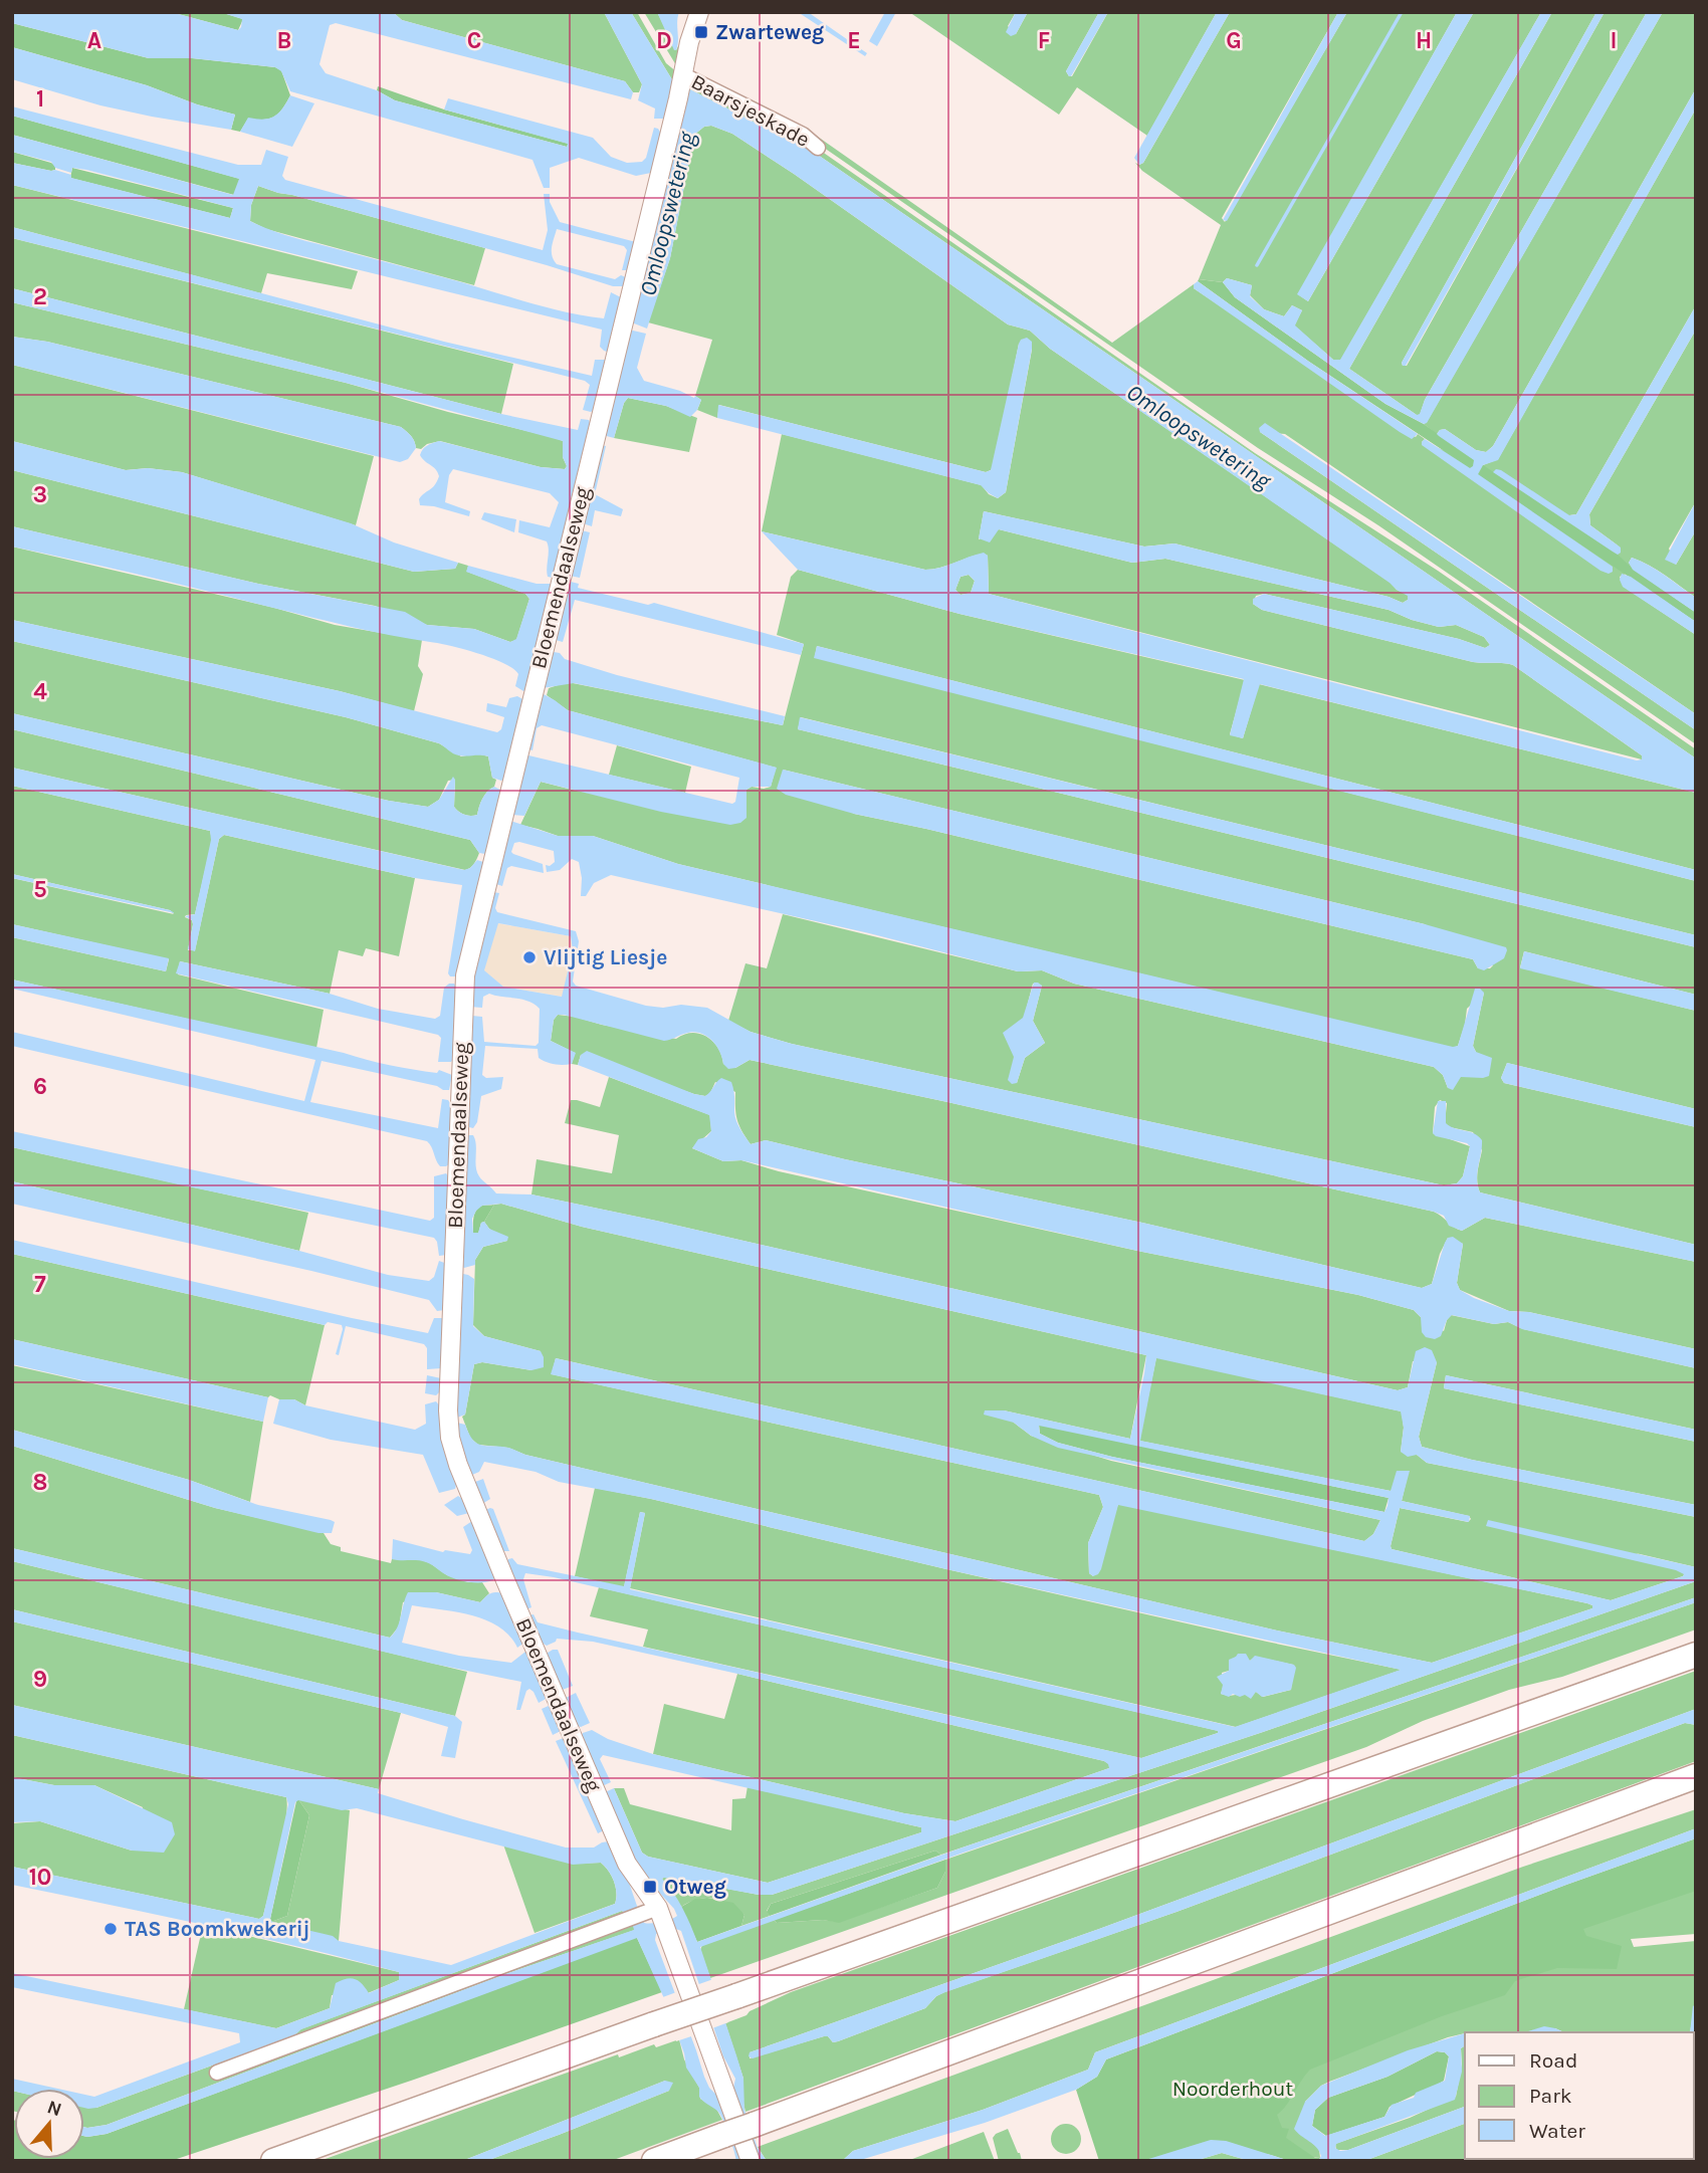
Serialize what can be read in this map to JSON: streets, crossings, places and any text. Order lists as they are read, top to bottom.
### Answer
{
  "streets": {
    "street": ["Baarsjeskade", "Bloemendaalseweg"]
  },
  "crossings": [
    ["Baarsjeskade", "Bloemendaalseweg"]
  ],
  "water": ["Omloopswetering"],
  "parks": ["Noorderhout"],
  "places": {
    "transit": ["Zwarteweg", "Otweg"],
    "other": ["Vlijtig Liesje", "TAS Boomkwekerij"]
  },
  "legend": ["Road", "Park", "Water"],
  "north": "top",
  "grid": {
    "columns": [
      "A",
      "B",
      "C",
      "D",
      "E",
      "F",
      "G",
      "H",
      "I"
    ],
    "rows": [
      "1",
      "2",
      "3",
      "4",
      "5",
      "6",
      "7",
      "8",
      "9",
      "10"
    ]
  }
}
